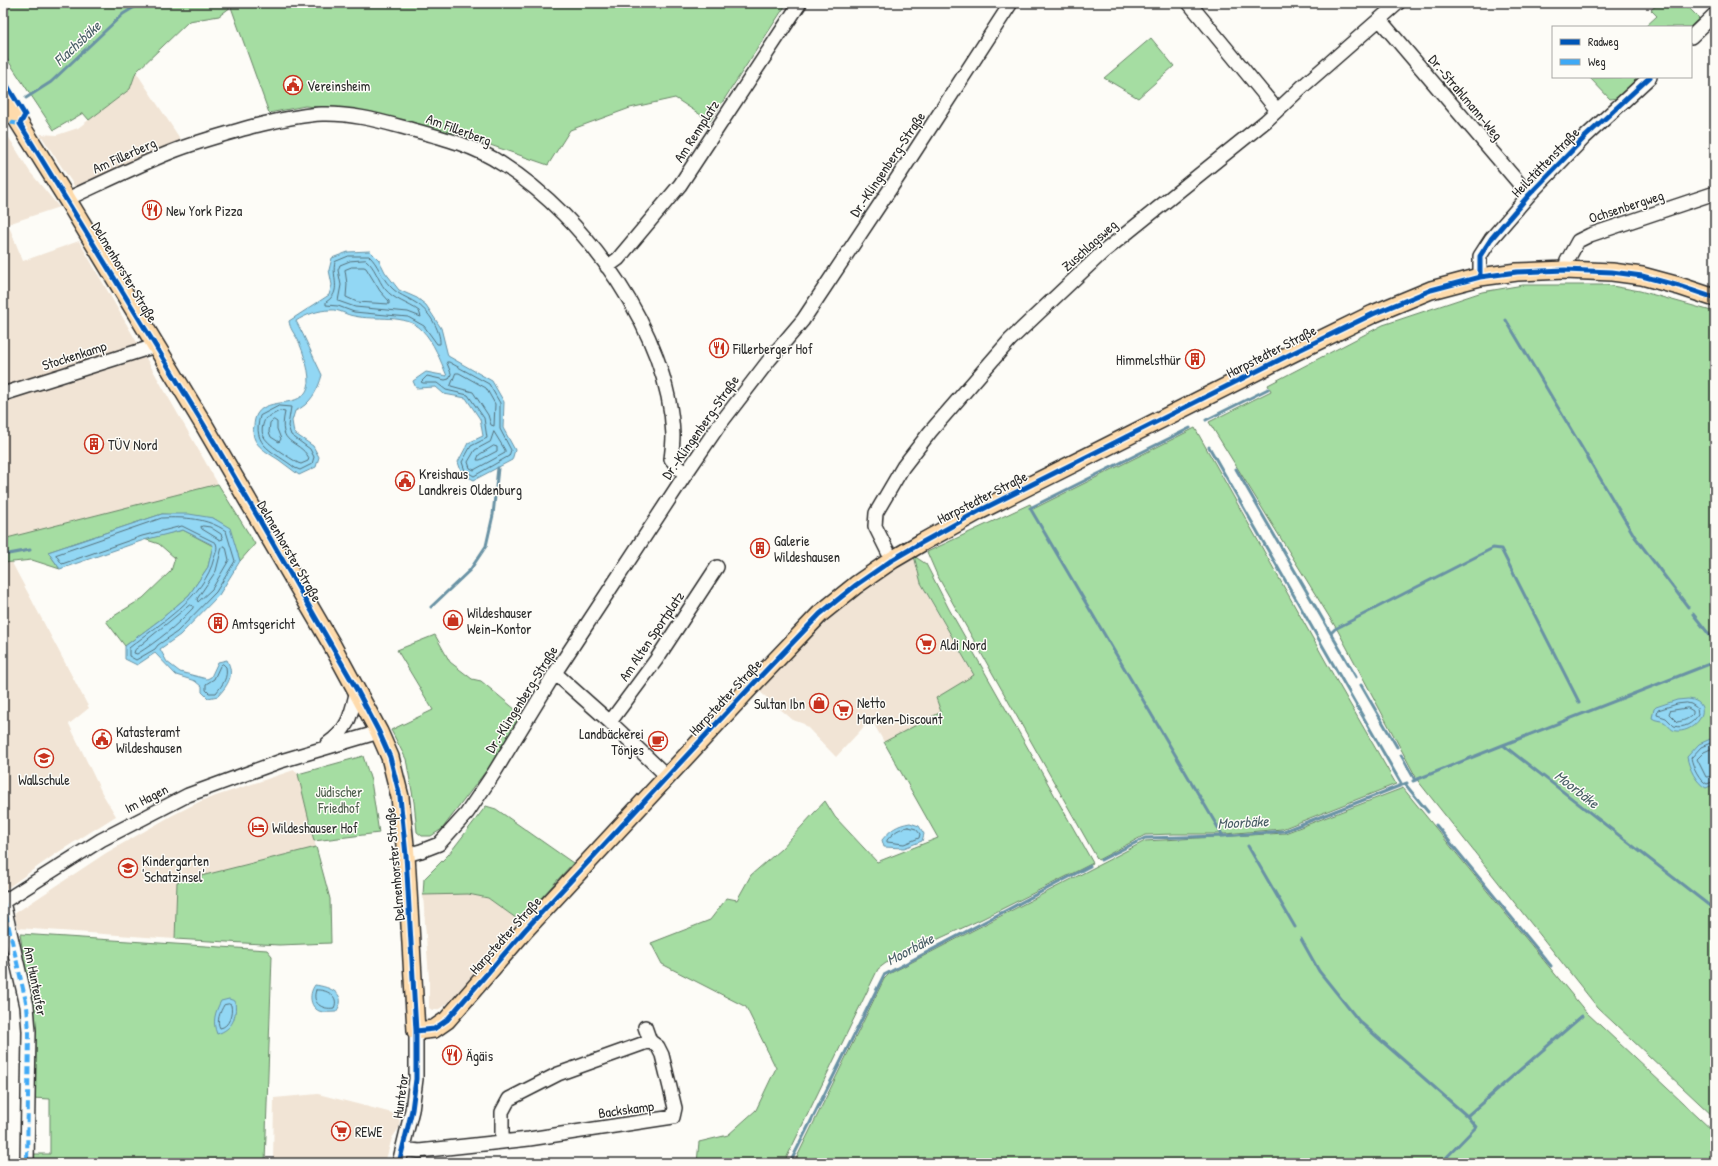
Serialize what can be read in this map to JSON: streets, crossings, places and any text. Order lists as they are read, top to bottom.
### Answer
{
  "streets": {
    "main road": ["Delmenhorster Straße", "Harpstedter Straße"],
    "street": [
      "Dr.-Strahlmann-Weg",
      "Am Fillerberg",
      "Am Rennplatz",
      "Heilstättenstraße",
      "Dr.-Klingenberg-Straße",
      "Ochsenbergweg",
      "Zuschlagsweg",
      "Stockenkamp",
      "Am Alten Sportplatz",
      "Im Hagen",
      "Am Hunteufer",
      "Huntetor",
      "Backskamp"
    ]
  },
  "crossings": [
    ["Dr.-Strahlmann-Weg", "Heilstättenstraße"],
    ["Dr.-Strahlmann-Weg", "Zuschlagsweg"],
    ["Am Fillerberg", "Am Rennplatz"],
    ["Am Fillerberg", "Dr.-Klingenberg-Straße"],
    ["Am Fillerberg", "Delmenhorster Straße"],
    ["Heilstättenstraße", "Harpstedter Straße"],
    ["Dr.-Klingenberg-Straße", "Delmenhorster Straße"],
    ["Ochsenbergweg", "Harpstedter Straße"],
    ["Zuschlagsweg", "Harpstedter Straße"],
    ["Delmenhorster Straße", "Harpstedter Straße"],
    ["Delmenhorster Straße", "Stockenkamp"],
    ["Delmenhorster Straße", "Im Hagen"],
    ["Delmenhorster Straße", "Huntetor"],
    ["Harpstedter Straße", "Huntetor"],
    ["Im Hagen", "Am Hunteufer"],
    ["Huntetor", "Backskamp"]
  ],
  "water": ["Flachsbäke", "Moorbäke"],
  "parks": ["Jüdischer Friedhof"],
  "places": {
    "public building": ["Vereinsheim", "Kreishaus Landkreis Oldenburg", "Katasteramt Wildeshausen"],
    "restaurant": ["New York Pizza", "Fillerberger Hof", "Ägäis"],
    "building": [
      "Himmelsthür",
      "TÜV Nord",
      "Galerie Wildeshausen",
      "Amtsgericht"
    ],
    "shop": ["Wildeshauser Wein-Kontor", "Sultan Ibn"],
    "supermarket": ["Aldi Nord", "Netto Marken-Discount", "REWE"],
    "cafe": ["Landbäckerei Tönjes"],
    "school or university": ["Wallschule", "Kindergarten 'Schatzinsel'"],
    "hotel": ["Wildeshauser Hof"]
  },
  "legend": ["Radweg", "Weg"]
}
